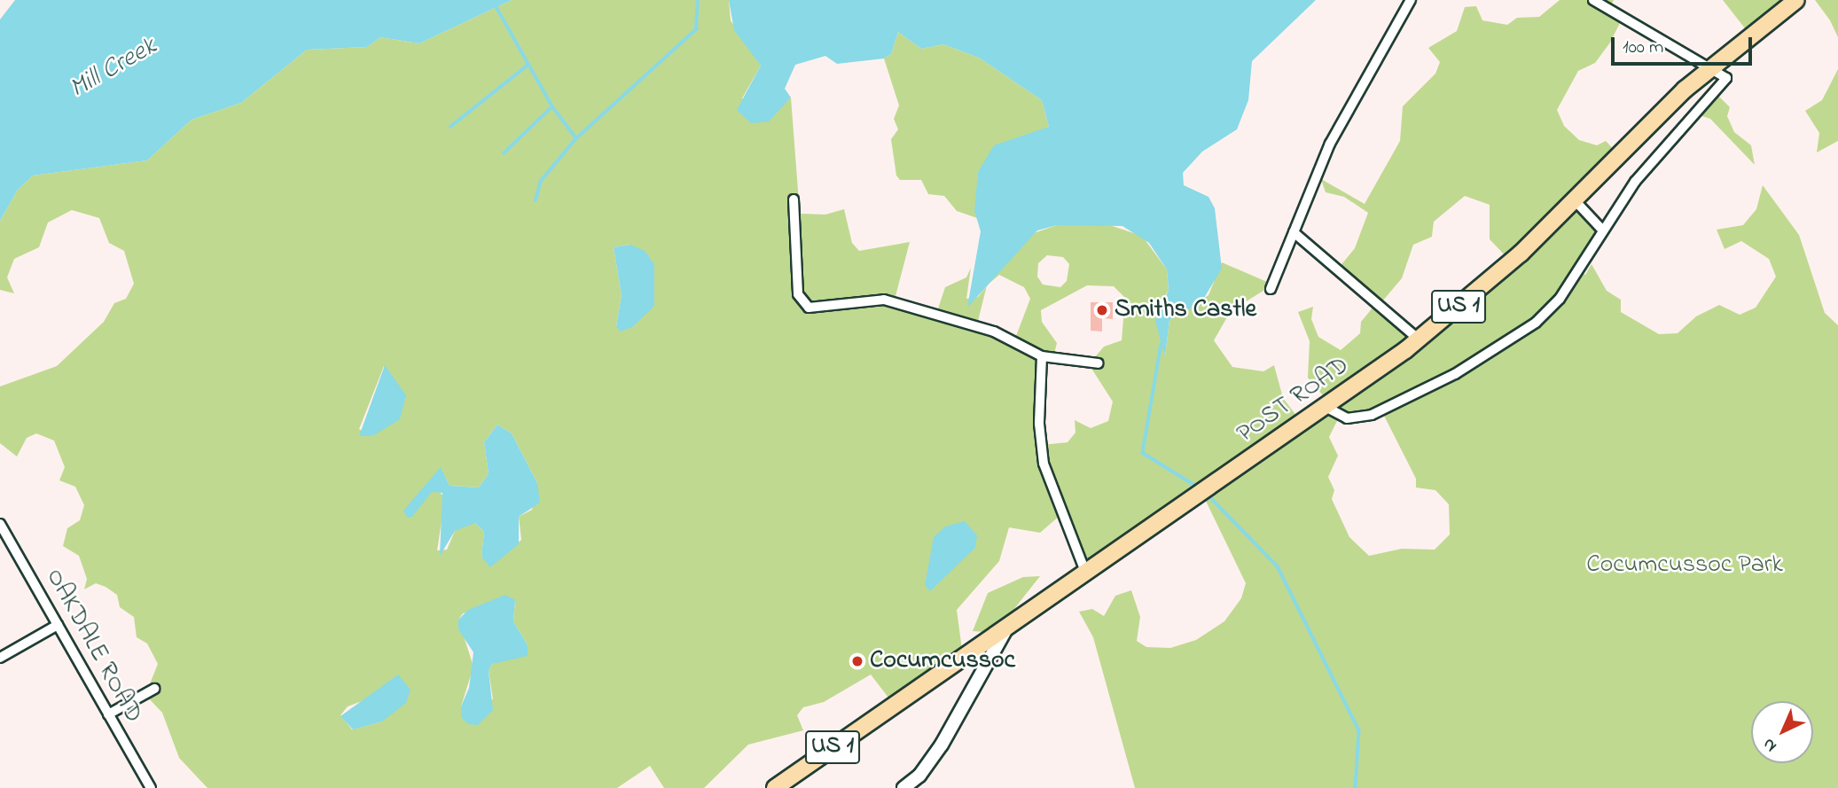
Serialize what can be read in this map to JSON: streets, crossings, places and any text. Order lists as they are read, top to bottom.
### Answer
{
  "streets": {
    "main road": ["US 1", "POST ROAD"],
    "street": ["OAKDALE ROAD"]
  },
  "water": ["Mill Creek"],
  "parks": ["Cocumcussoc Park"],
  "places": ["Smiths Castle", "Cocumcussoc"],
  "scale_bar": "100 m",
  "north": "bottom left"
}
